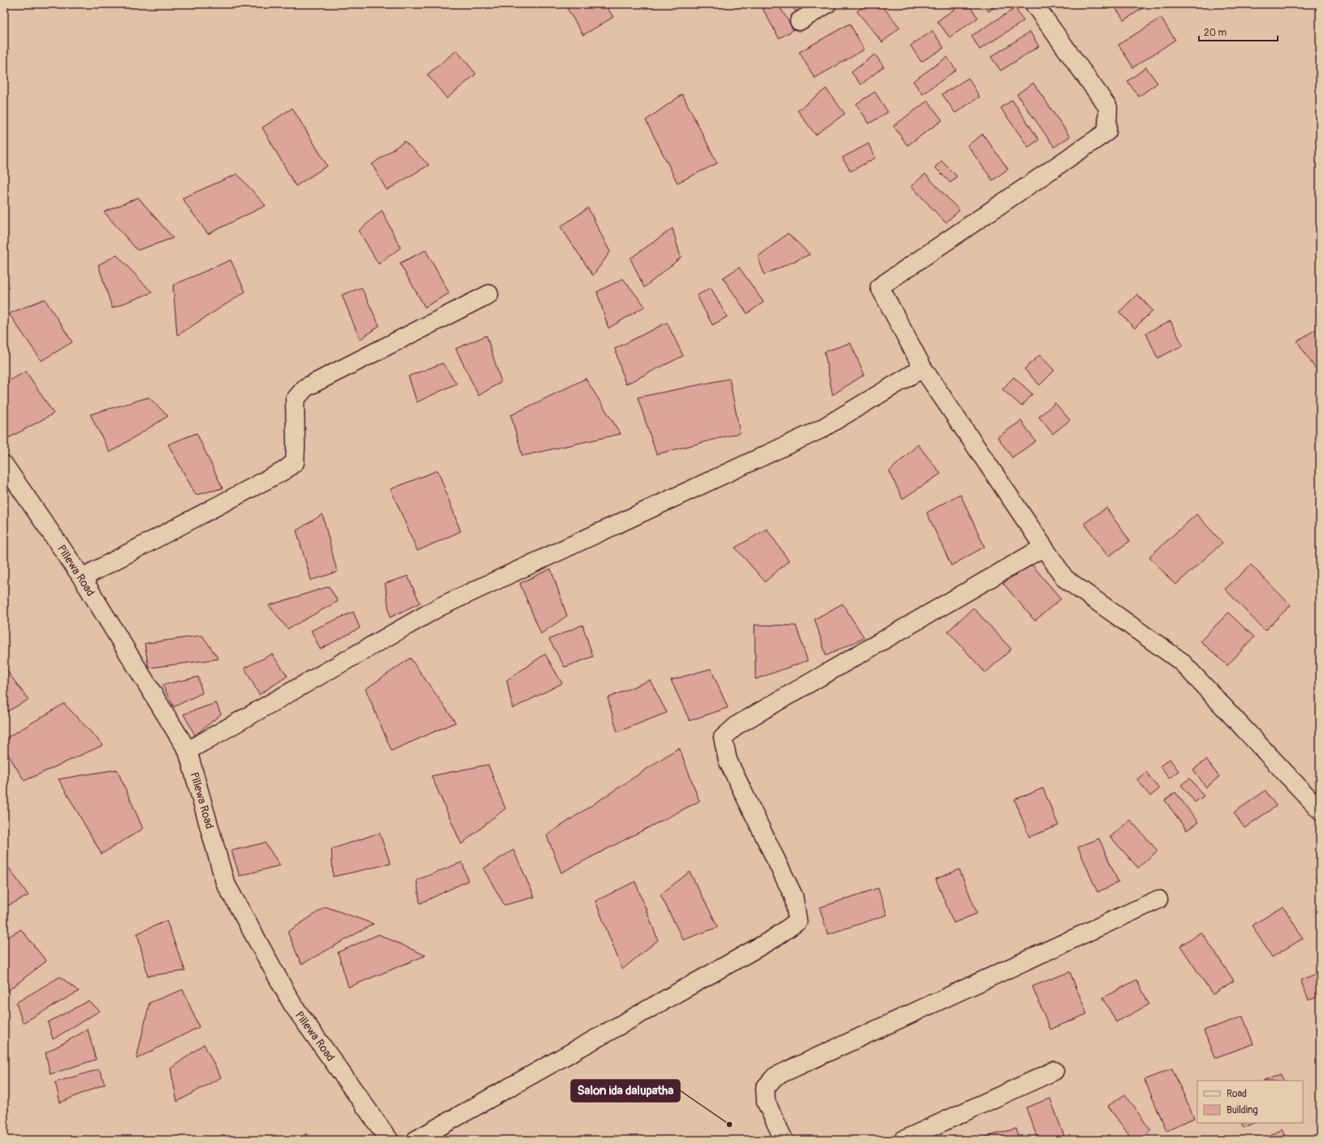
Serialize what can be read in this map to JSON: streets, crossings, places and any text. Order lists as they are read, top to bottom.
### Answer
{
  "streets": {
    "street": ["Pillewa Road"]
  },
  "places": ["Salon ida dalupatha"],
  "legend": ["Road", "Building"],
  "scale_bar": "20 m"
}
